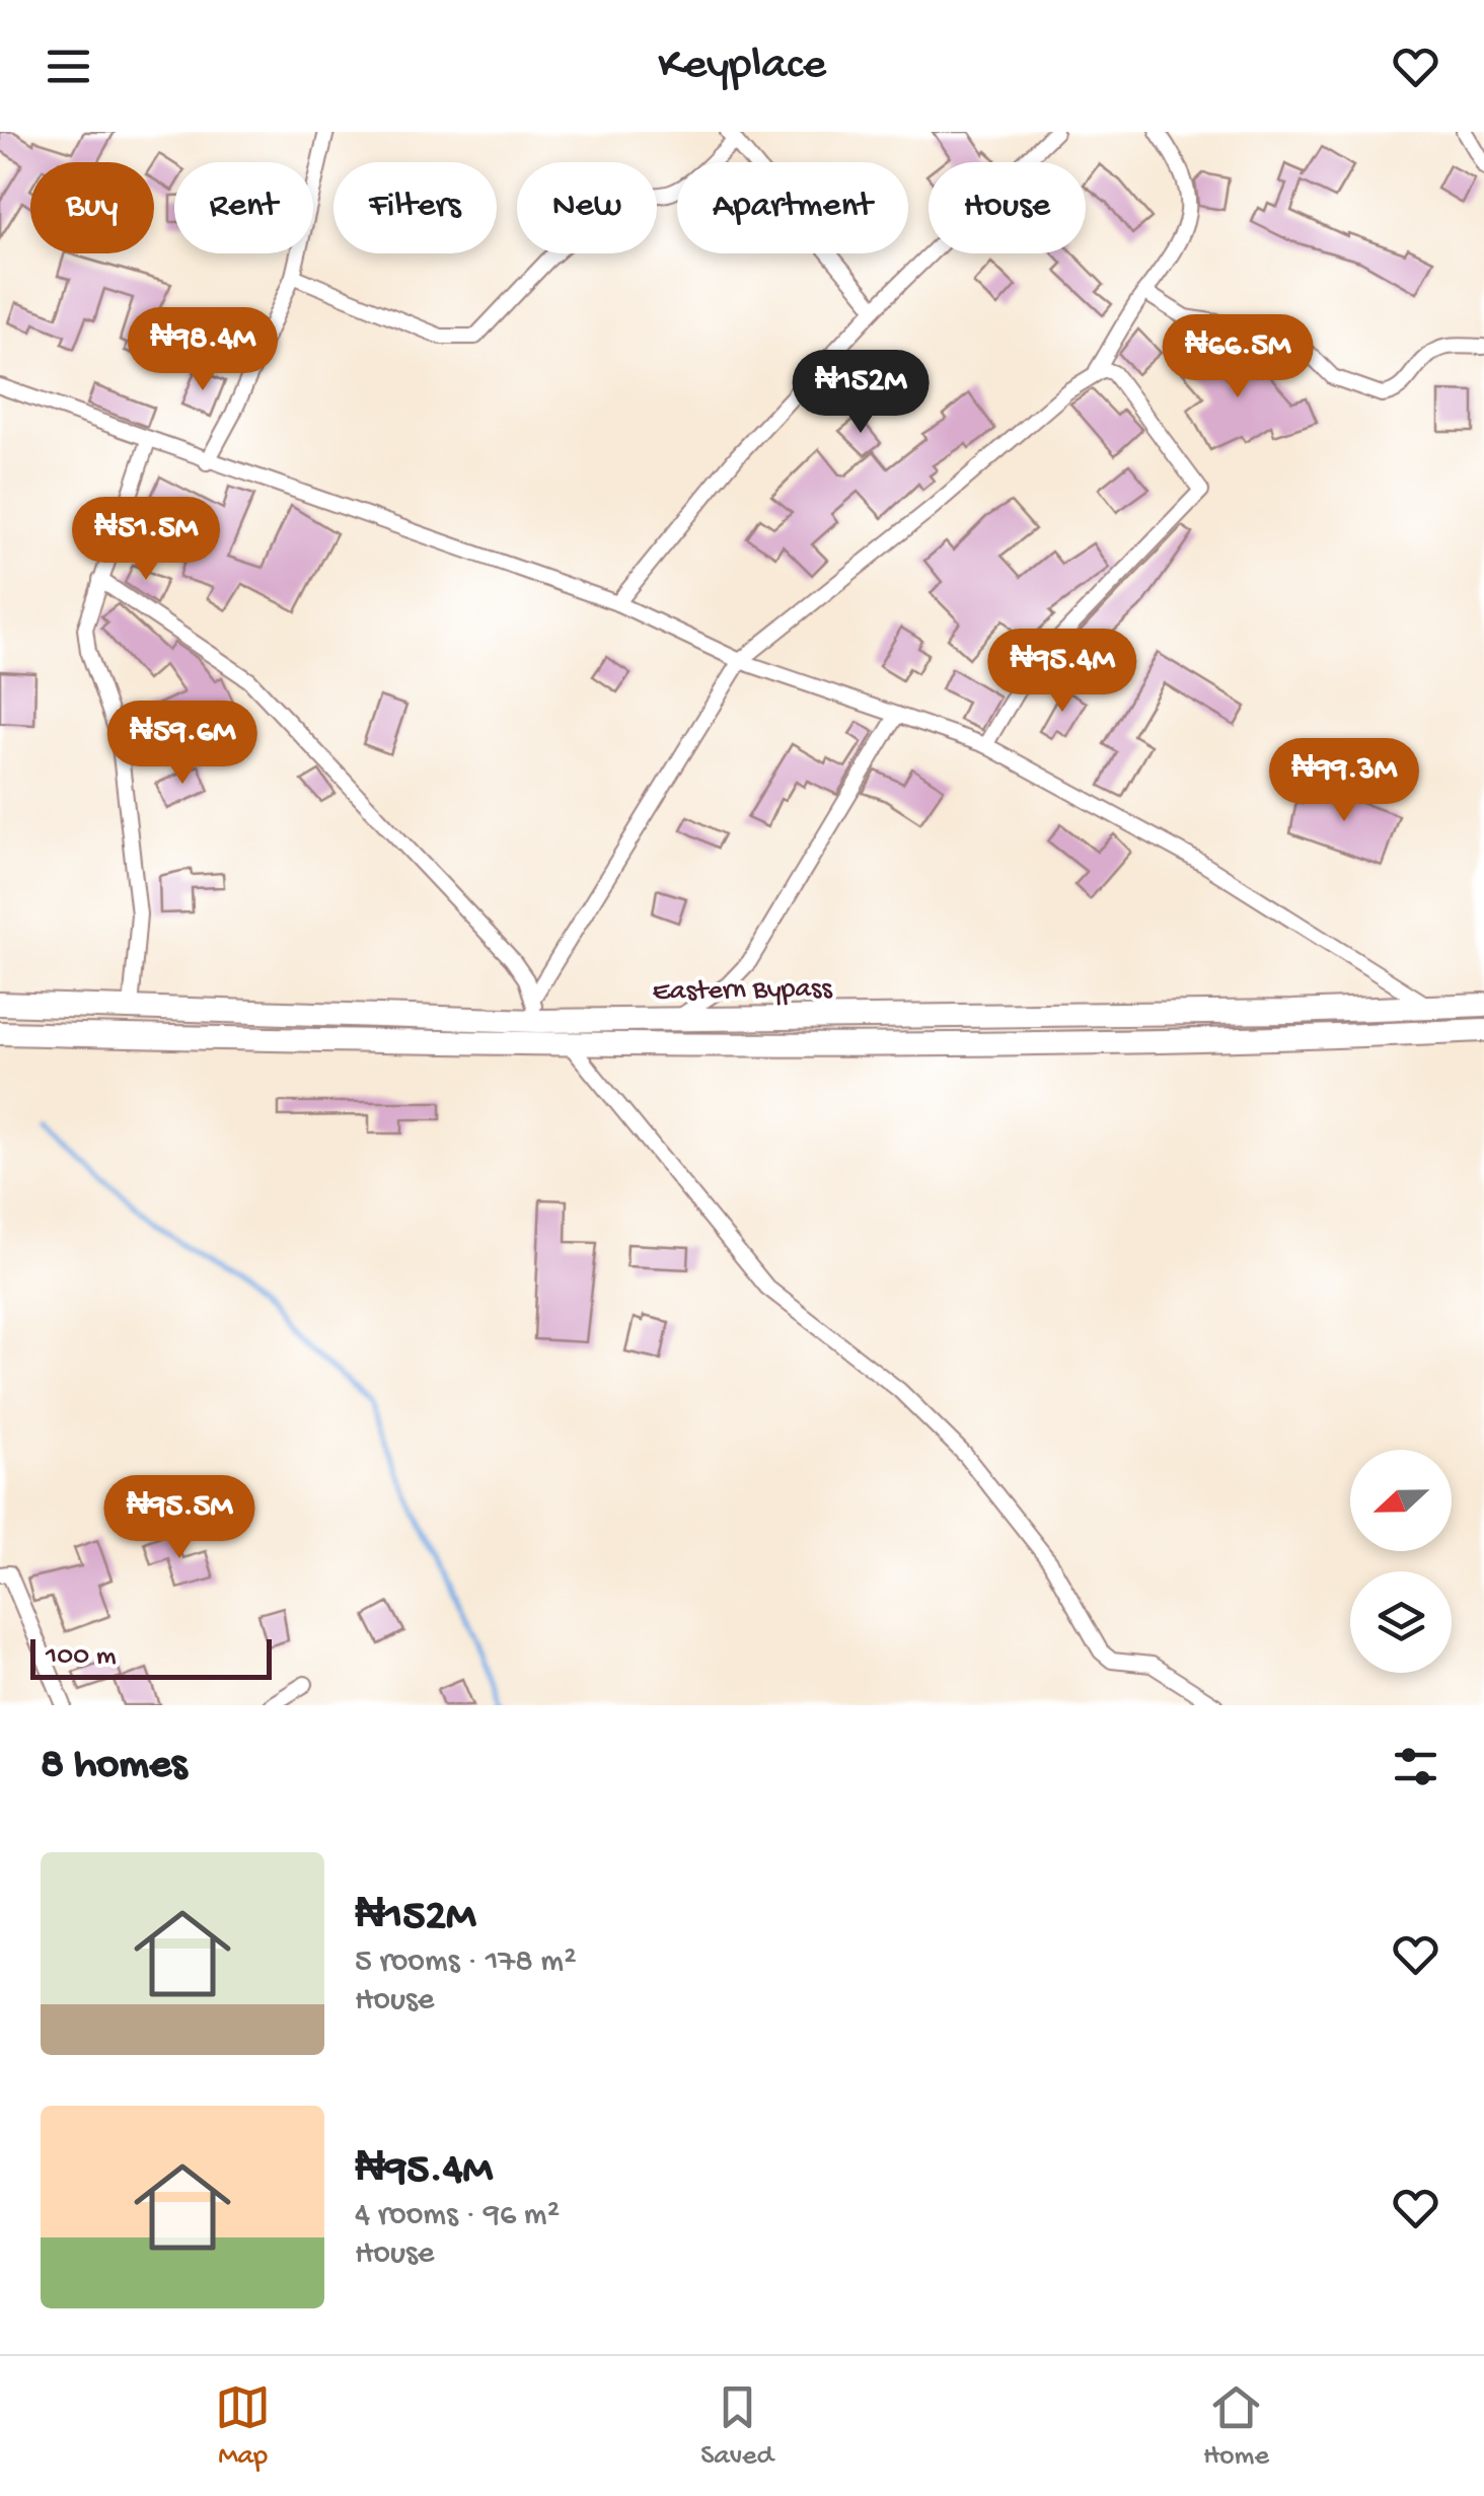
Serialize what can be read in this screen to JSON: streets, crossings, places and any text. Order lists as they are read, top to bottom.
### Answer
{
  "streets": {
    "highway": ["Eastern Bypass"]
  },
  "scale_bar": "100 m",
  "north": "left",
  "page": {
    "header": "Keyplace",
    "chip": [
      "Buy",
      "Rent",
      "Filters",
      "New",
      "Apartment",
      "House"
    ],
    "price": [
      "₦98.4M",
      "₦66.5M",
      "₦152M",
      "₦51.5M",
      "₦95.4M",
      "₦59.6M",
      "₦99.3M",
      "₦95.5M"
    ],
    "scale": "100 m",
    "heading": "8 homes",
    "list": [
      {
        "name": "₦152M",
        "note": "5 rooms · 178 m² · House"
      },
      {
        "name": "₦95.4M",
        "note": "4 rooms · 96 m² · House"
      }
    ],
    "tabs": ["Map", "Saved", "Home"]
  }
}
